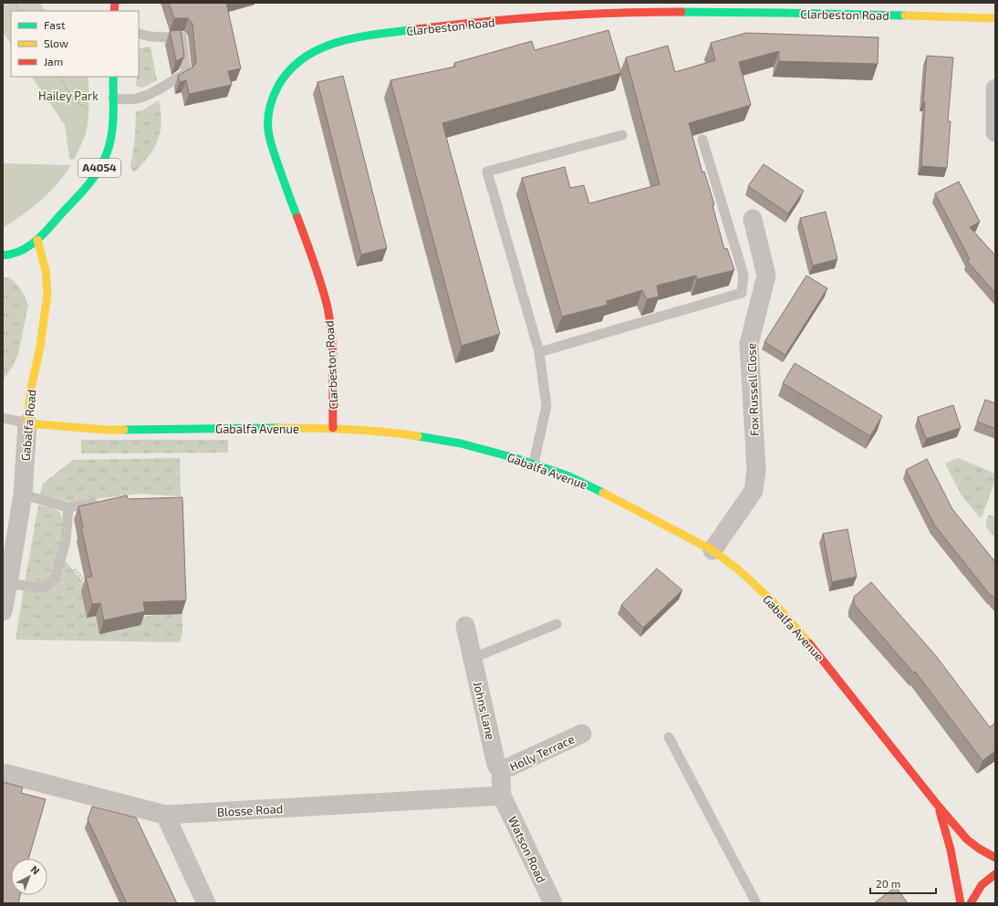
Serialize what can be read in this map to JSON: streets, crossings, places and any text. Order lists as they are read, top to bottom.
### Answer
{
  "streets": {
    "street": [
      "Clarbeston Road",
      "A4054",
      "Fox Russell Close",
      "Gabalfa Road",
      "Gabalfa Avenue",
      "Johns Lane",
      "Holly Terrace",
      "Blosse Road",
      "Watson Road"
    ]
  },
  "crossings": [
    ["Clarbeston Road", "Gabalfa Avenue"],
    ["A4054", "Gabalfa Road"],
    ["Fox Russell Close", "Gabalfa Avenue"],
    ["Gabalfa Road", "Gabalfa Avenue"],
    ["Johns Lane", "Holly Terrace"],
    ["Johns Lane", "Blosse Road"],
    ["Johns Lane", "Watson Road"],
    ["Blosse Road", "Watson Road"]
  ],
  "parks": ["Hailey Park"],
  "legend": ["Fast", "Slow", "Jam"],
  "scale_bar": "20 m",
  "north": "top right"
}
